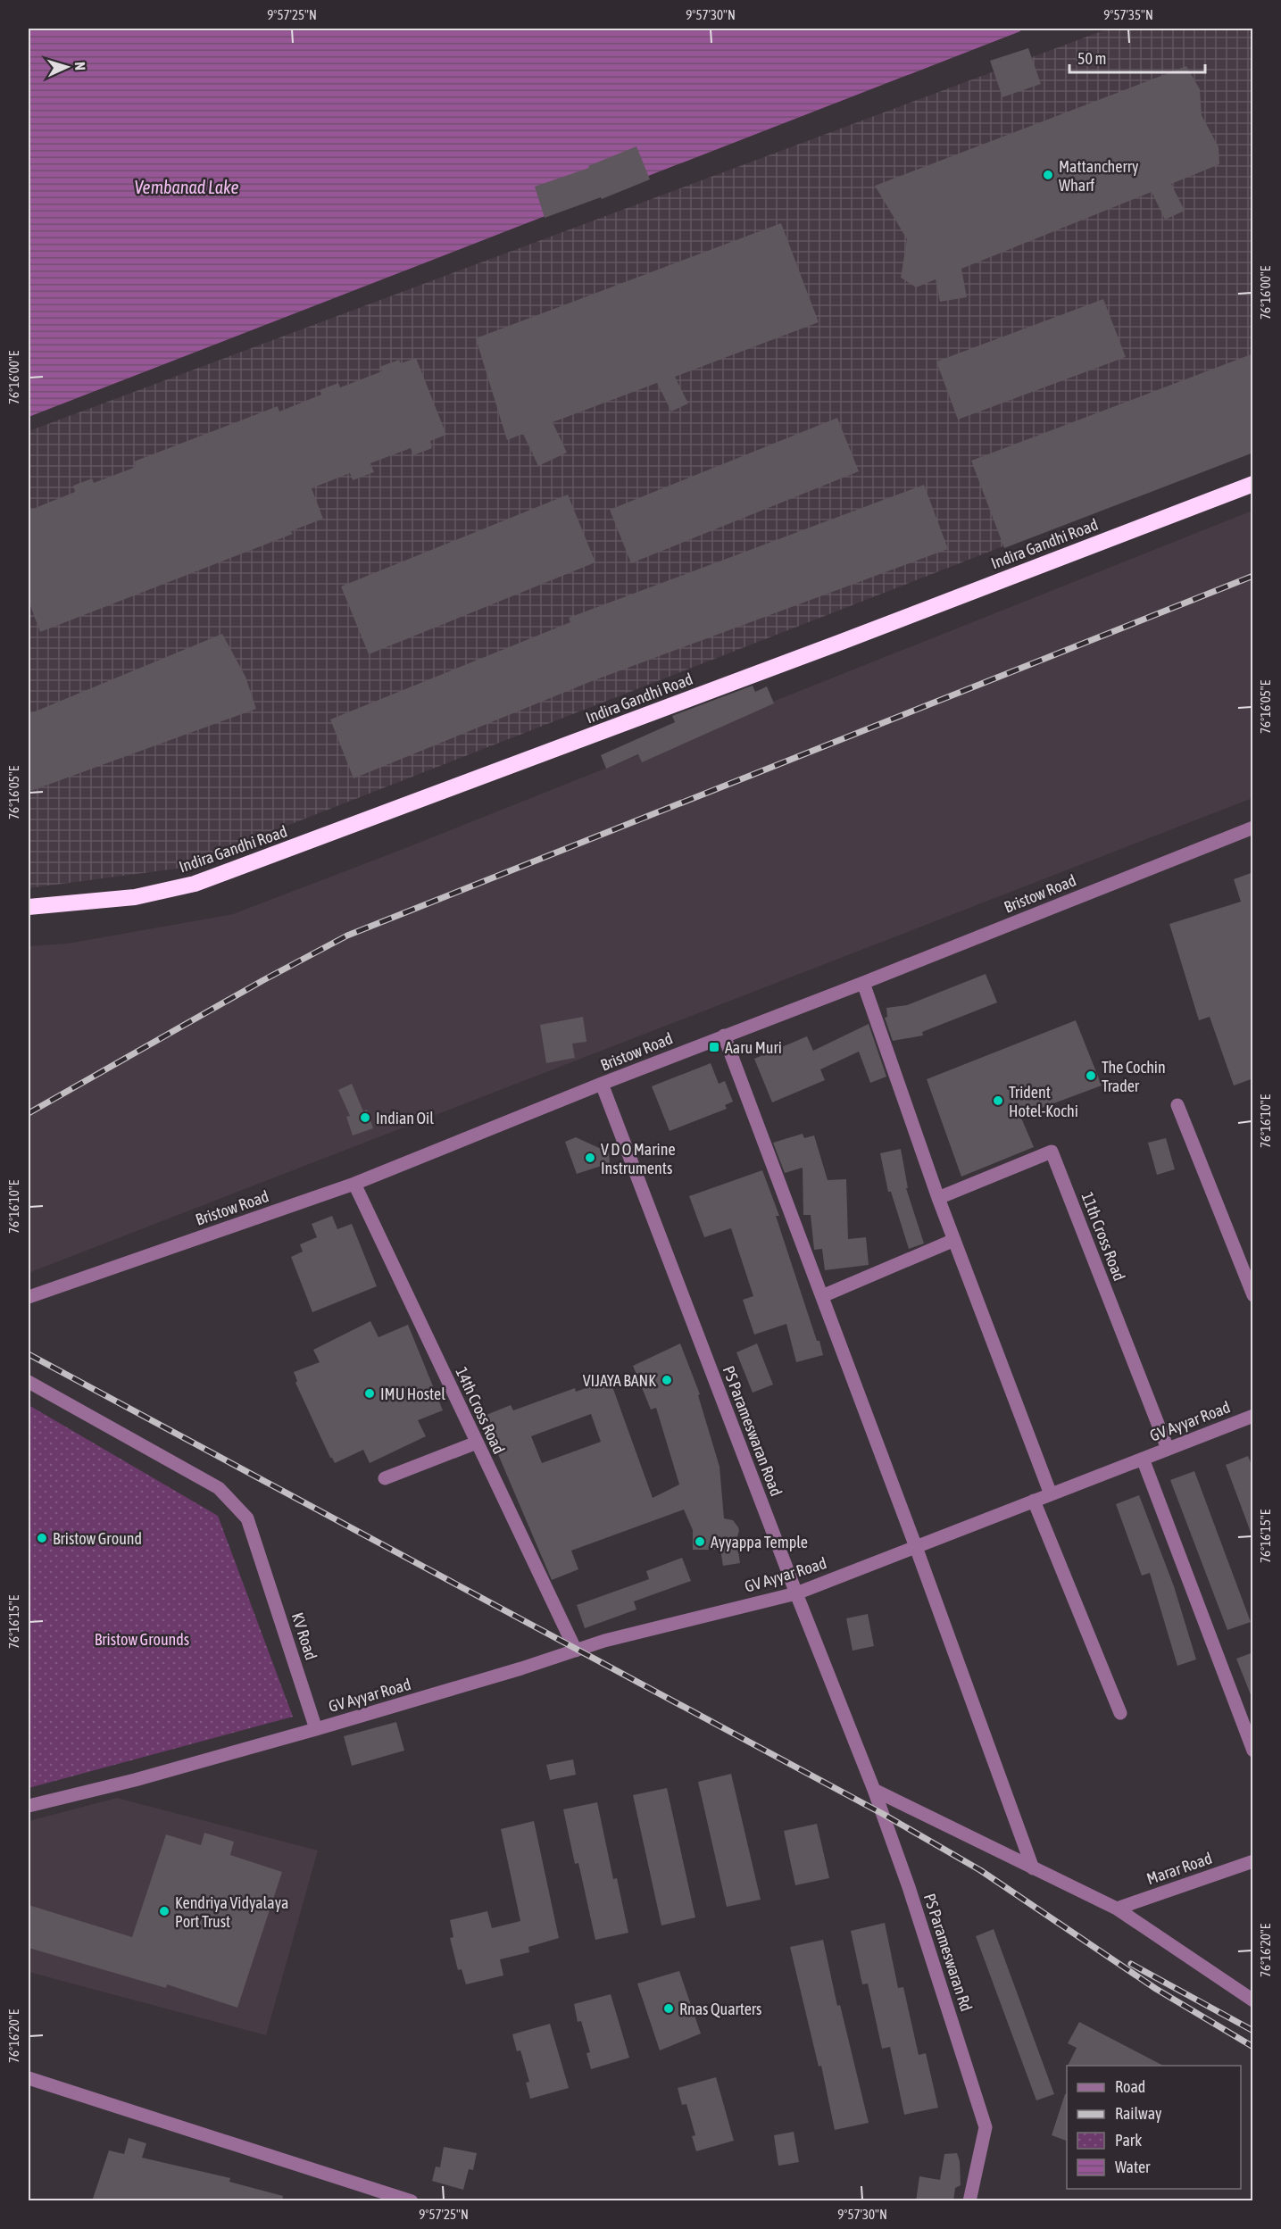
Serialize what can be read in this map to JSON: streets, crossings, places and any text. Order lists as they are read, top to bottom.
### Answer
{
  "streets": {
    "highway": ["Indira Gandhi Road"],
    "street": [
      "Bristow Road",
      "11th Cross Road",
      "14th Cross Road",
      "GV Ayyar Road",
      "PS Parameswaran Road",
      "KV Road",
      "Marar Road",
      "PS Parameswaran Rd"
    ]
  },
  "crossings": [
    ["Bristow Road", "14th Cross Road"],
    ["Bristow Road", "PS Parameswaran Road"],
    ["11th Cross Road", "GV Ayyar Road"],
    ["14th Cross Road", "GV Ayyar Road"],
    ["GV Ayyar Road", "PS Parameswaran Road"],
    ["GV Ayyar Road", "KV Road"],
    ["PS Parameswaran Road", "PS Parameswaran Rd"]
  ],
  "water": ["Vembanad Lake"],
  "parks": ["Bristow Grounds"],
  "places": {
    "other": [
      "Mattancherry Wharf",
      "The Cochin Trader",
      "Trident Hotel-Kochi",
      "Indian Oil",
      "V D O Marine Instruments",
      "VIJAYA BANK",
      "IMU Hostel",
      "Bristow Ground",
      "Ayyappa Temple",
      "Kendriya Vidyalaya Port Trust",
      "Rnas Quarters"
    ],
    "transit": ["Aaru Muri"]
  },
  "legend": [
    "Road",
    "Railway",
    "Park",
    "Water"
  ],
  "scale_bar": "50 m",
  "north": "right",
  "coordinates": [
    "9°57'25\"N",
    "9°57'30\"N",
    "9°57'35\"N",
    "76°16'00\"E",
    "76°16'05\"E",
    "76°16'10\"E",
    "76°16'15\"E",
    "76°16'20\"E"
  ]
}
